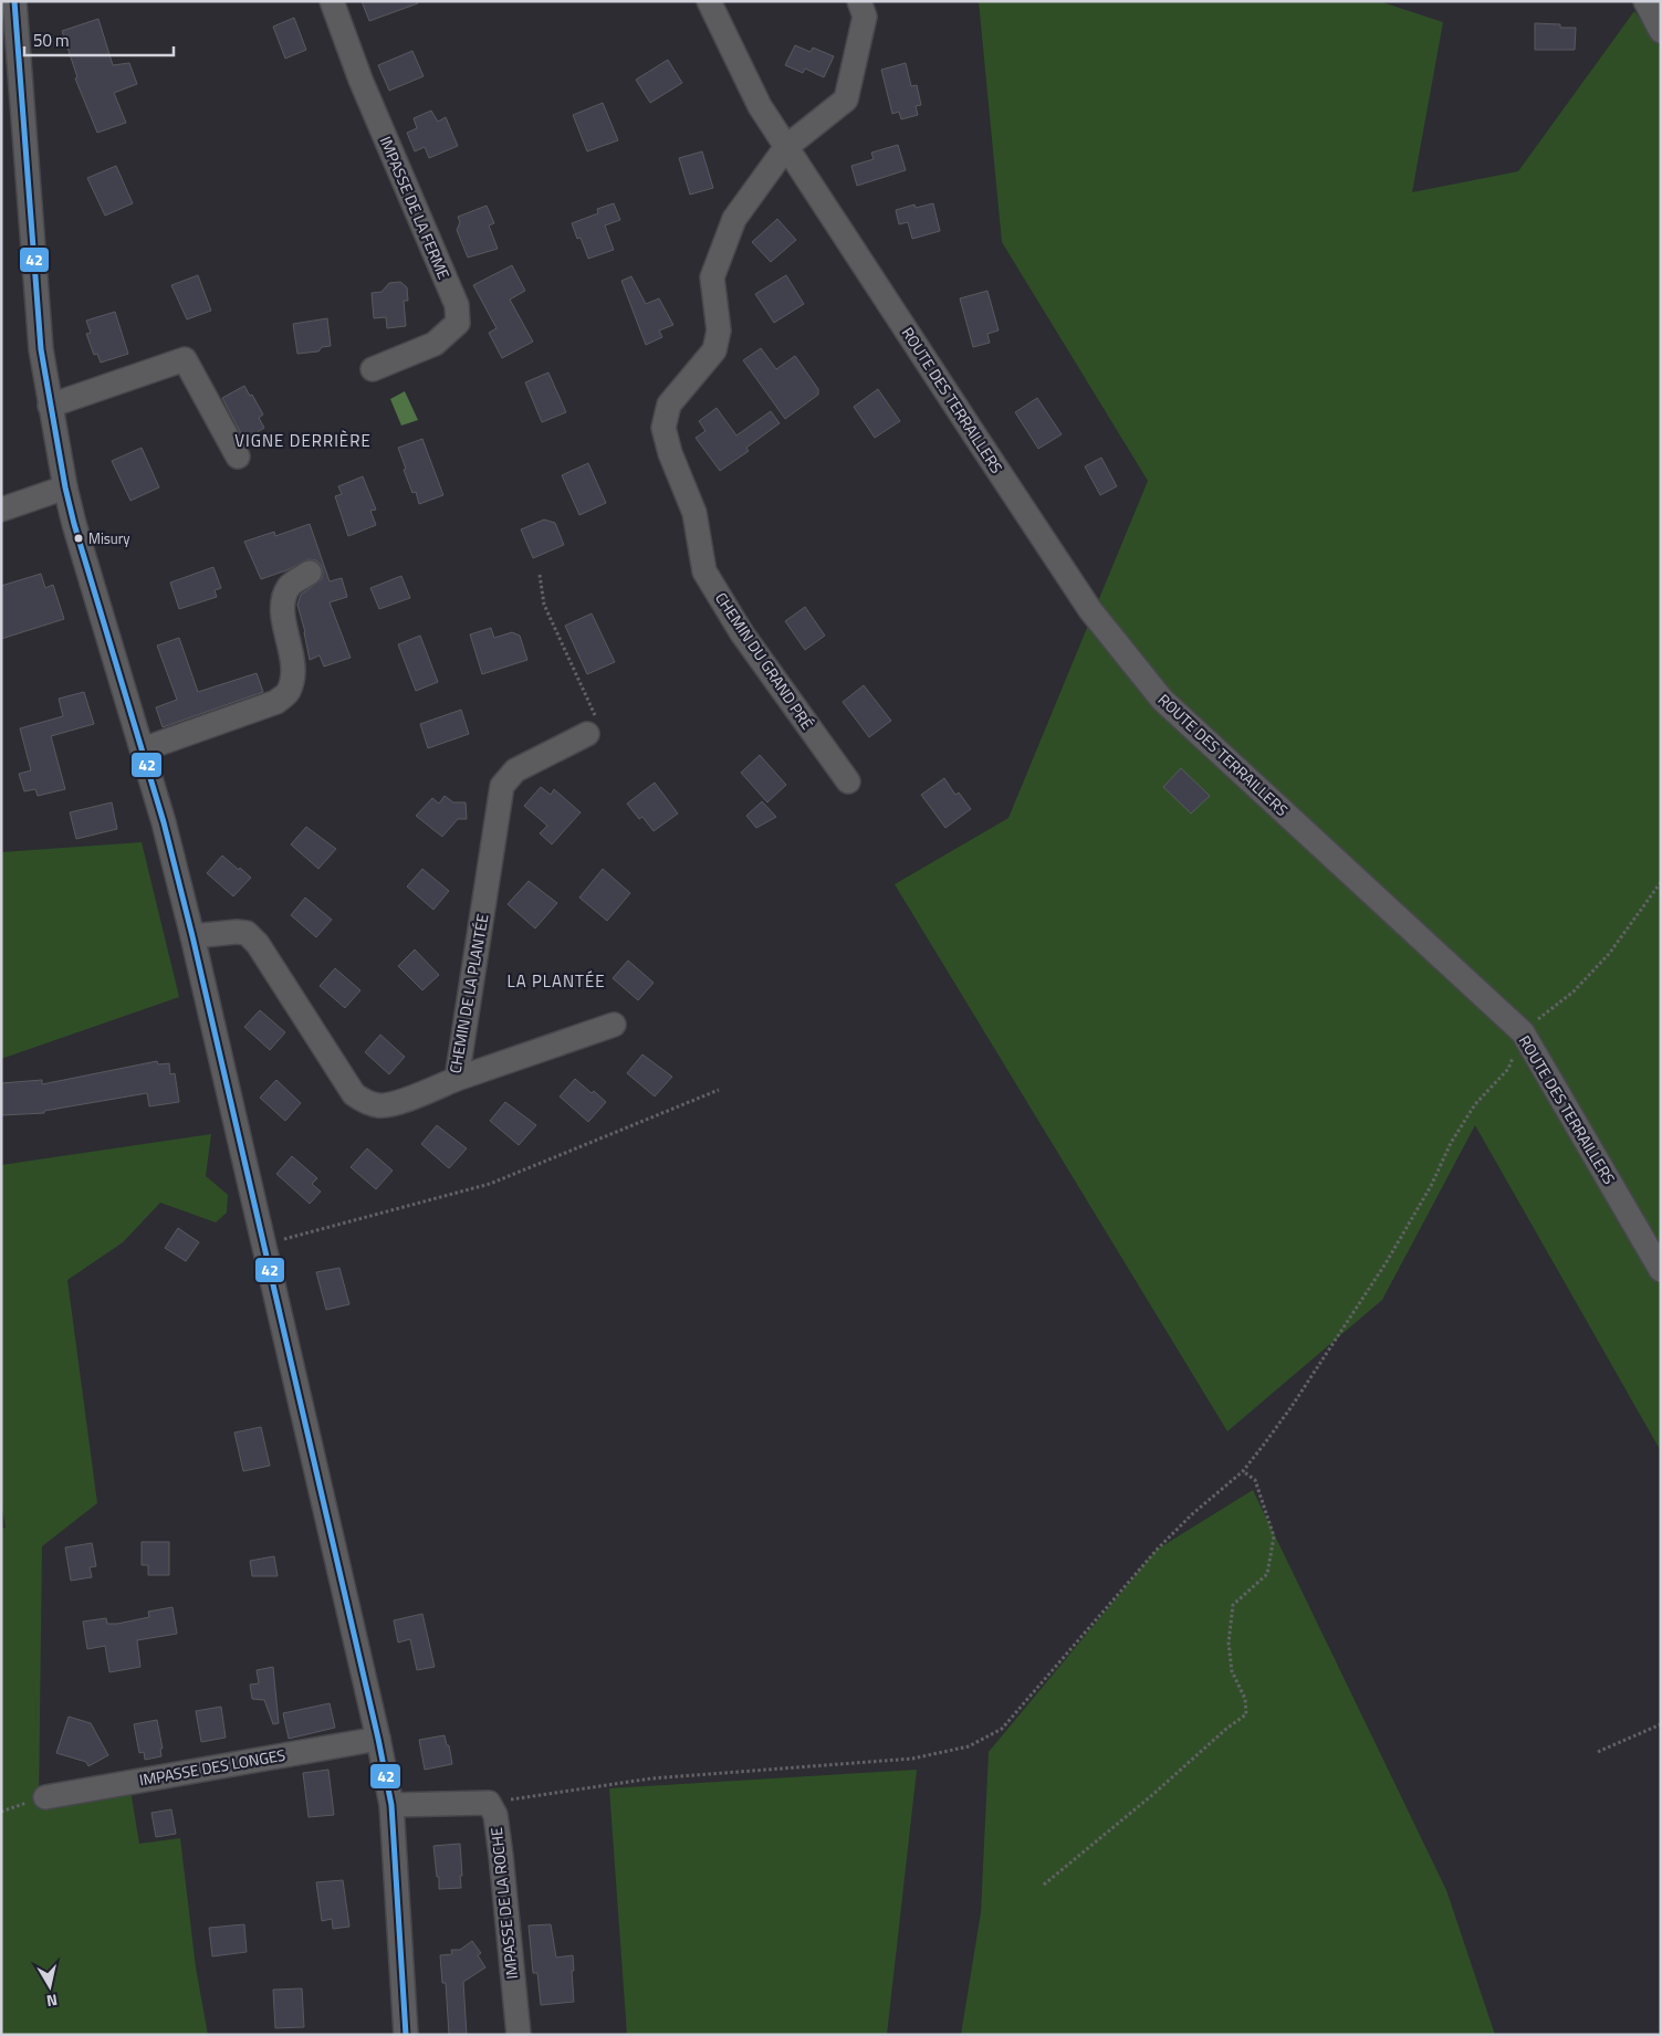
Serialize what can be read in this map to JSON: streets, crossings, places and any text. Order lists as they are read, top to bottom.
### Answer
{
  "streets": {
    "street": [
      "IMPASSE DE LA FERME",
      "ROUTE DES TERRAILLERS",
      "CHEMIN DU GRAND PRÉ",
      "CHEMIN DE LA PLANTÉE",
      "IMPASSE DES LONGES",
      "IMPASSE DE LA ROCHE"
    ]
  },
  "crossings": [
    ["ROUTE DES TERRAILLERS", "CHEMIN DU GRAND PRÉ"]
  ],
  "districts": ["VIGNE DERRIÈRE", "LA PLANTÉE"],
  "places": ["Misury"],
  "lines": ["transit line 42"],
  "scale_bar": "50 m",
  "north": "bottom"
}
